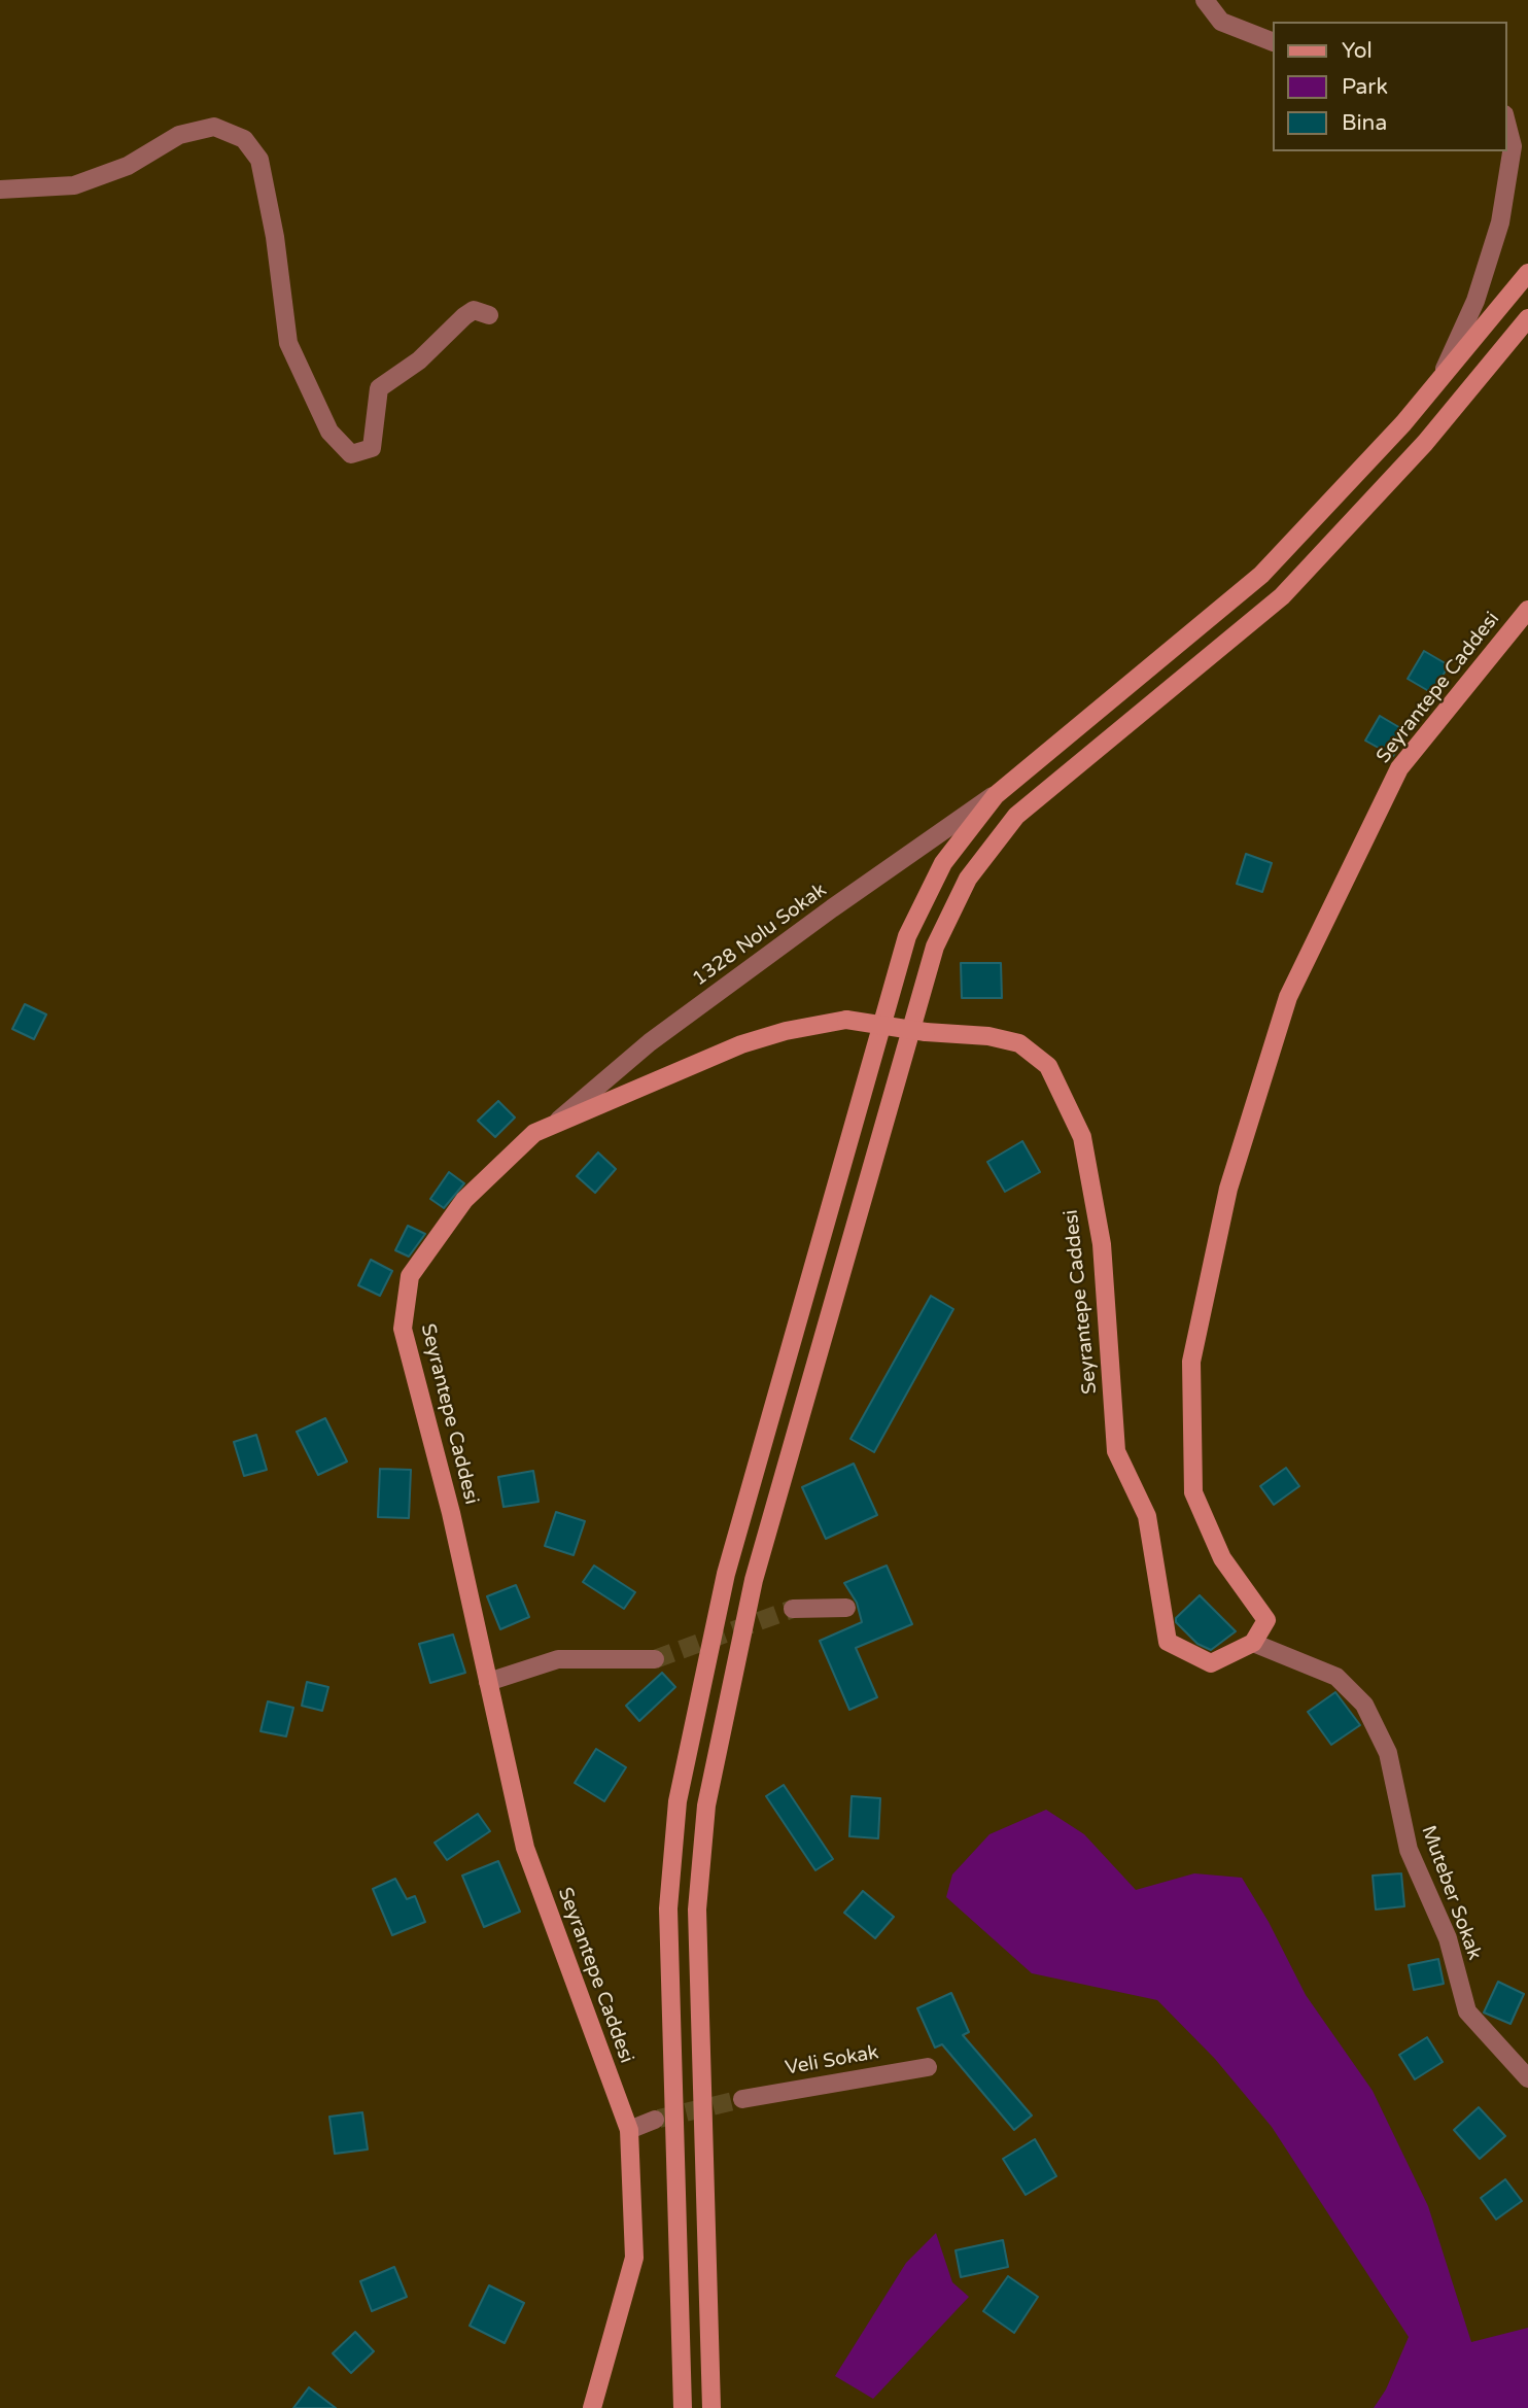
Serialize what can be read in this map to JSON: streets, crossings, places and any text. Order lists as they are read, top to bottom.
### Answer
{
  "streets": {
    "main road": ["Seyrantepe Caddesi"],
    "street": ["1328 Nolu Sokak", "Muteber Sokak", "Veli Sokak"]
  },
  "crossings": [
    ["Seyrantepe Caddesi", "1328 Nolu Sokak"],
    ["Seyrantepe Caddesi", "Muteber Sokak"]
  ],
  "legend": ["Yol", "Park", "Bina"]
}
